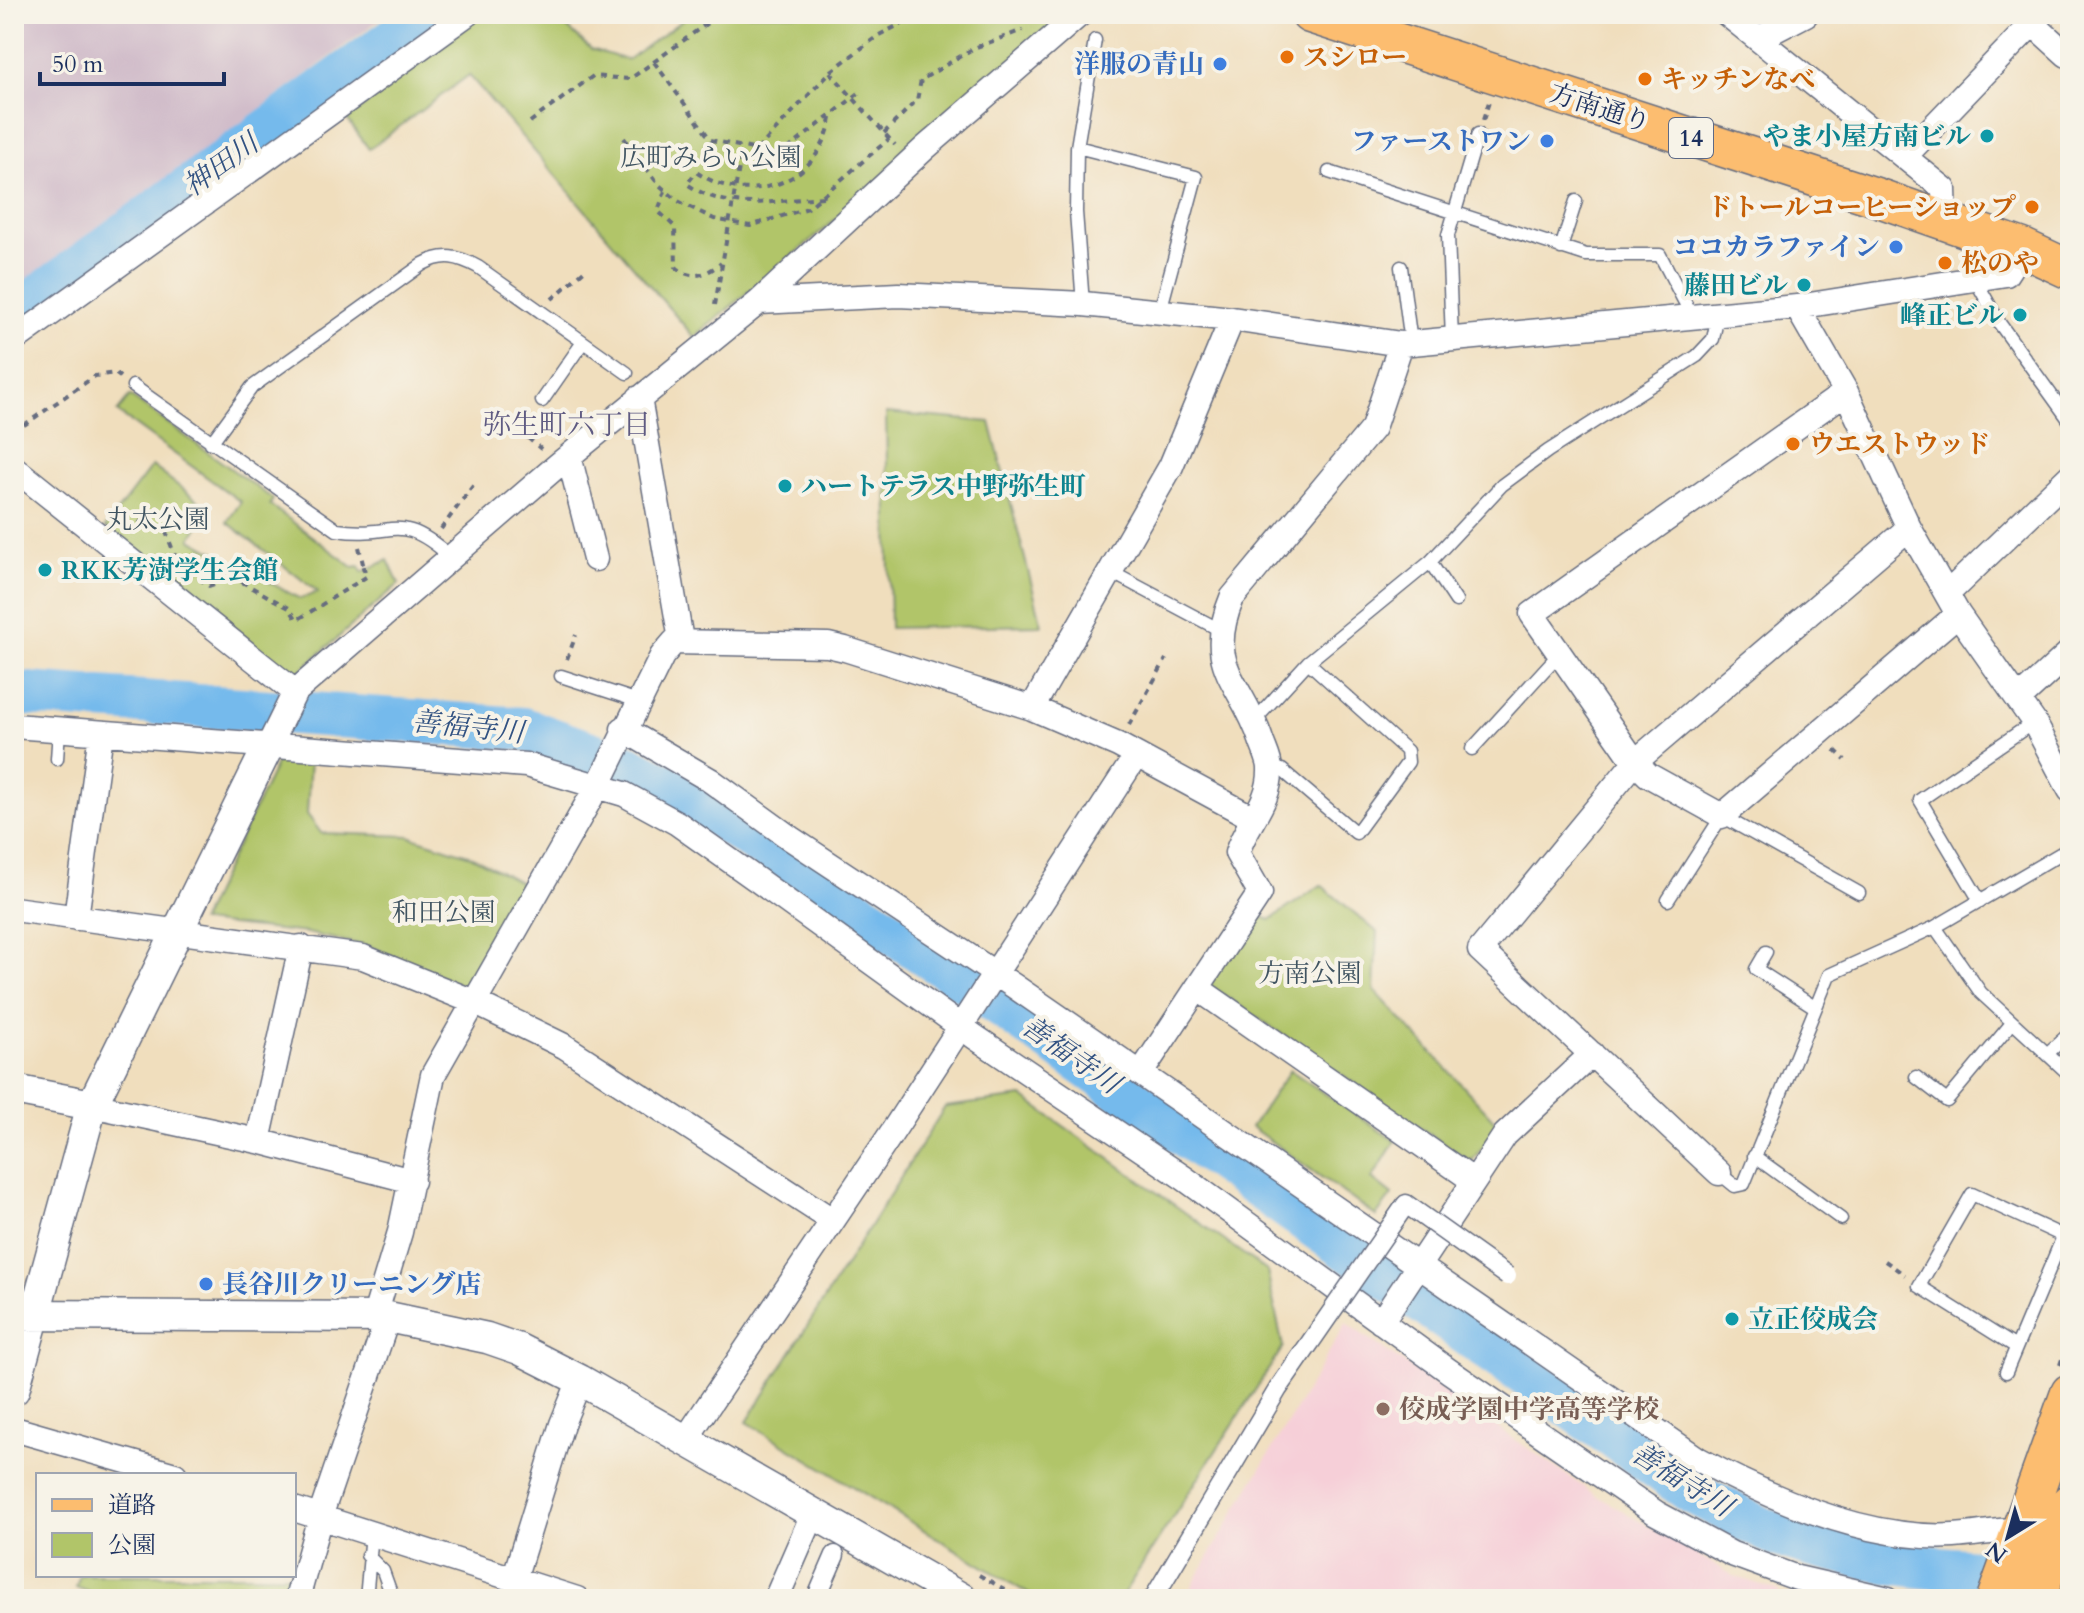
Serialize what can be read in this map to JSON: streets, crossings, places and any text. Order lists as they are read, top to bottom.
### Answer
{
  "streets": {
    "main road": ["方南通り", "14"]
  },
  "districts": ["弥生町六丁目"],
  "water": ["神田川", "善福寺川"],
  "parks": [
    "広町みらい公園",
    "丸太公園",
    "和田公園",
    "方南公園"
  ],
  "places": [
    "スシロー",
    "洋服の青山",
    "キッチンなべ",
    "やま小屋方南ビル",
    "ファーストワン",
    "ドトールコーヒーショップ",
    "ココカラファイン",
    "松のや",
    "藤田ビル",
    "峰正ビル",
    "ウエストウッド",
    "ハートテラス中野弥生町",
    "RKK芳澍学生会館",
    "長谷川クリーニング店",
    "立正佼成会",
    "佼成学園中学高等学校"
  ],
  "legend": ["道路", "公園"],
  "scale_bar": "50 m",
  "north": "bottom left"
}
